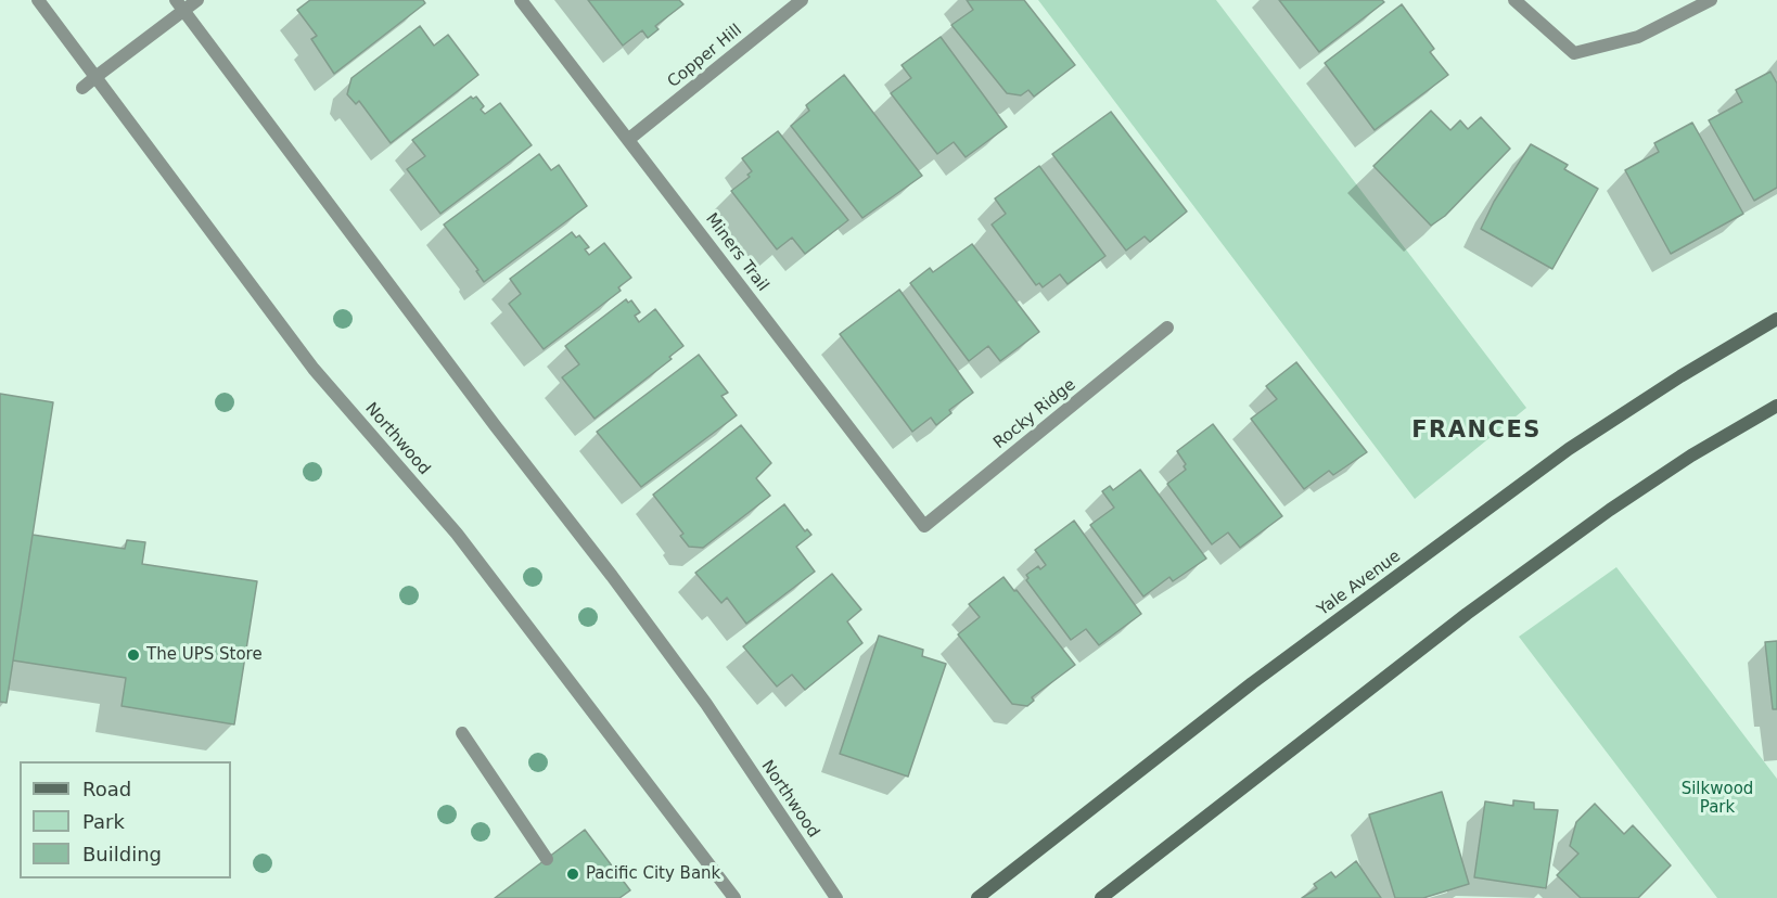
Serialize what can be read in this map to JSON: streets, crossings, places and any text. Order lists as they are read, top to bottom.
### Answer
{
  "streets": {
    "main road": ["Yale Avenue"],
    "street": [
      "Copper Hill",
      "Miners Trail",
      "Rocky Ridge",
      "Northwood"
    ]
  },
  "crossings": [
    ["Copper Hill", "Miners Trail"],
    ["Miners Trail", "Rocky Ridge"]
  ],
  "districts": ["FRANCES"],
  "parks": ["Silkwood Park"],
  "places": ["The UPS Store", "Pacific City Bank"],
  "legend": ["Road", "Park", "Building"]
}
